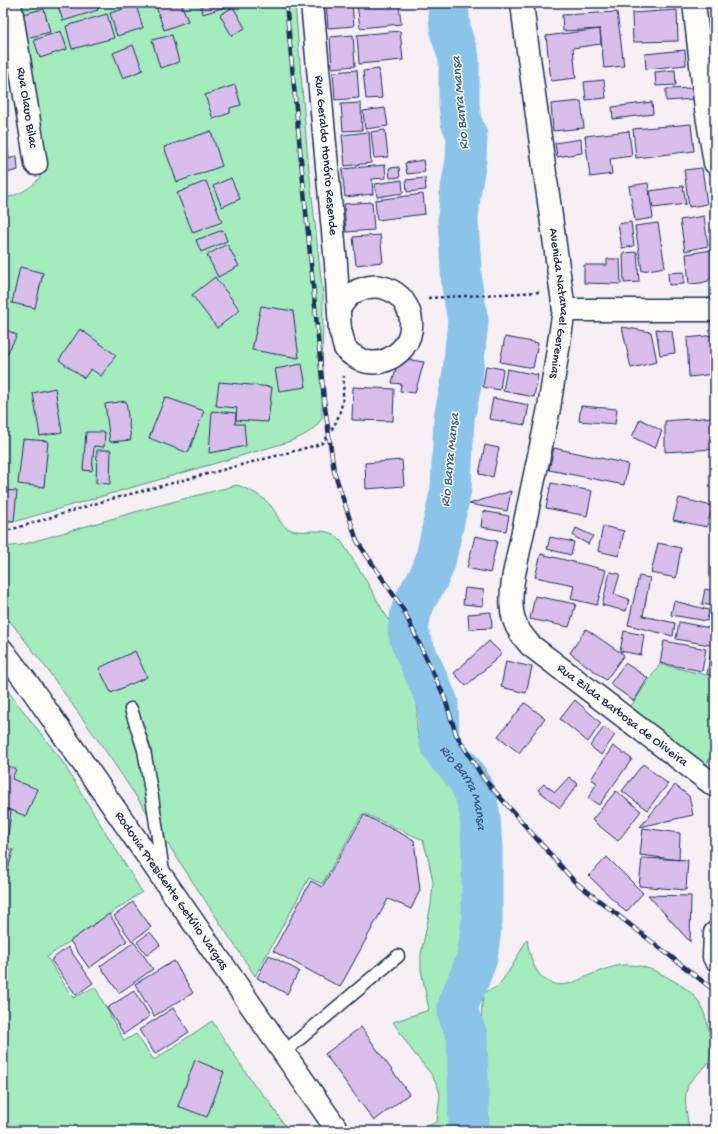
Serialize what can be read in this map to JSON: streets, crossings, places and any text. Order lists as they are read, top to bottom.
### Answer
{
  "streets": {
    "street": [
      "Rua Olauo Bilac",
      "Rua Geraldo Honório Resende",
      "Avenida Natanael Geremias",
      "Rua Zilda Barbosa de Oliveira",
      "Rodovia Presidente Getúlio Vargas"
    ]
  },
  "crossings": [
    ["Avenida Natanael Geremias", "Rua Zilda Barbosa de Oliveira"]
  ],
  "water": ["Rio Barra Mansa"]
}
